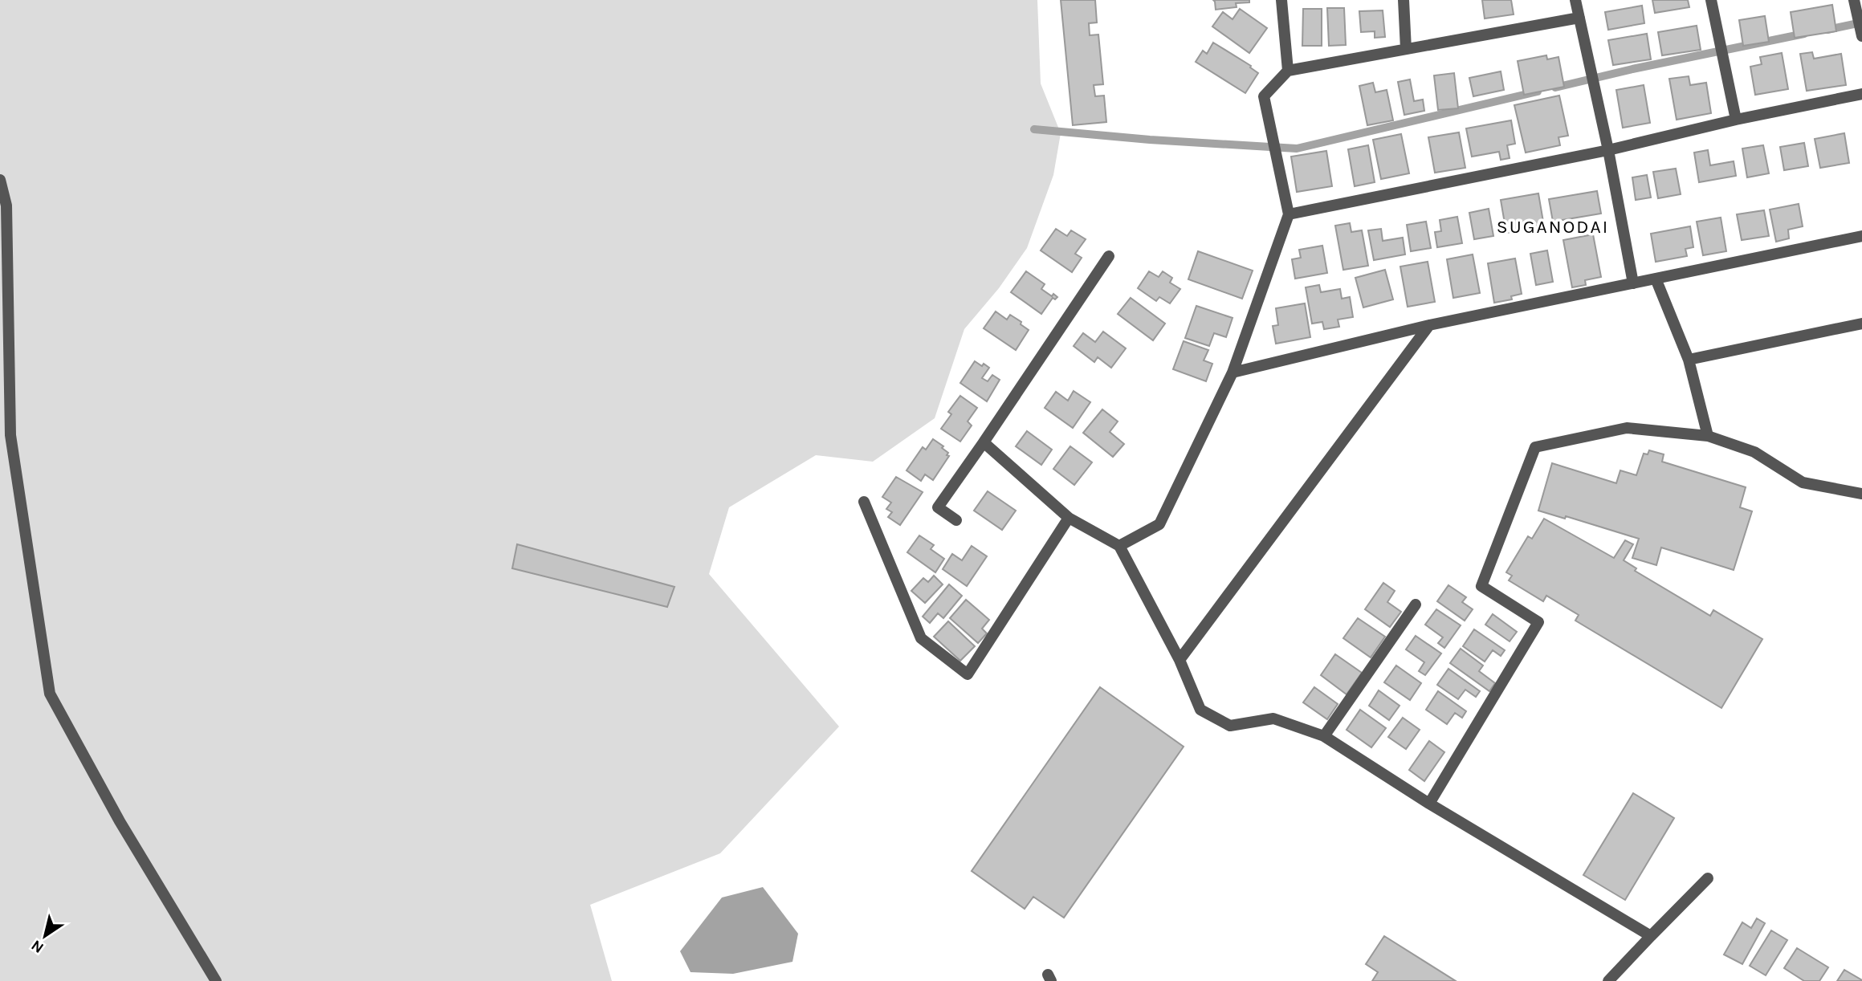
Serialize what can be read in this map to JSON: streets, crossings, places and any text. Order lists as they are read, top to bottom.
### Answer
{
  "districts": ["SUGANODAI"],
  "north": "bottom left"
}
